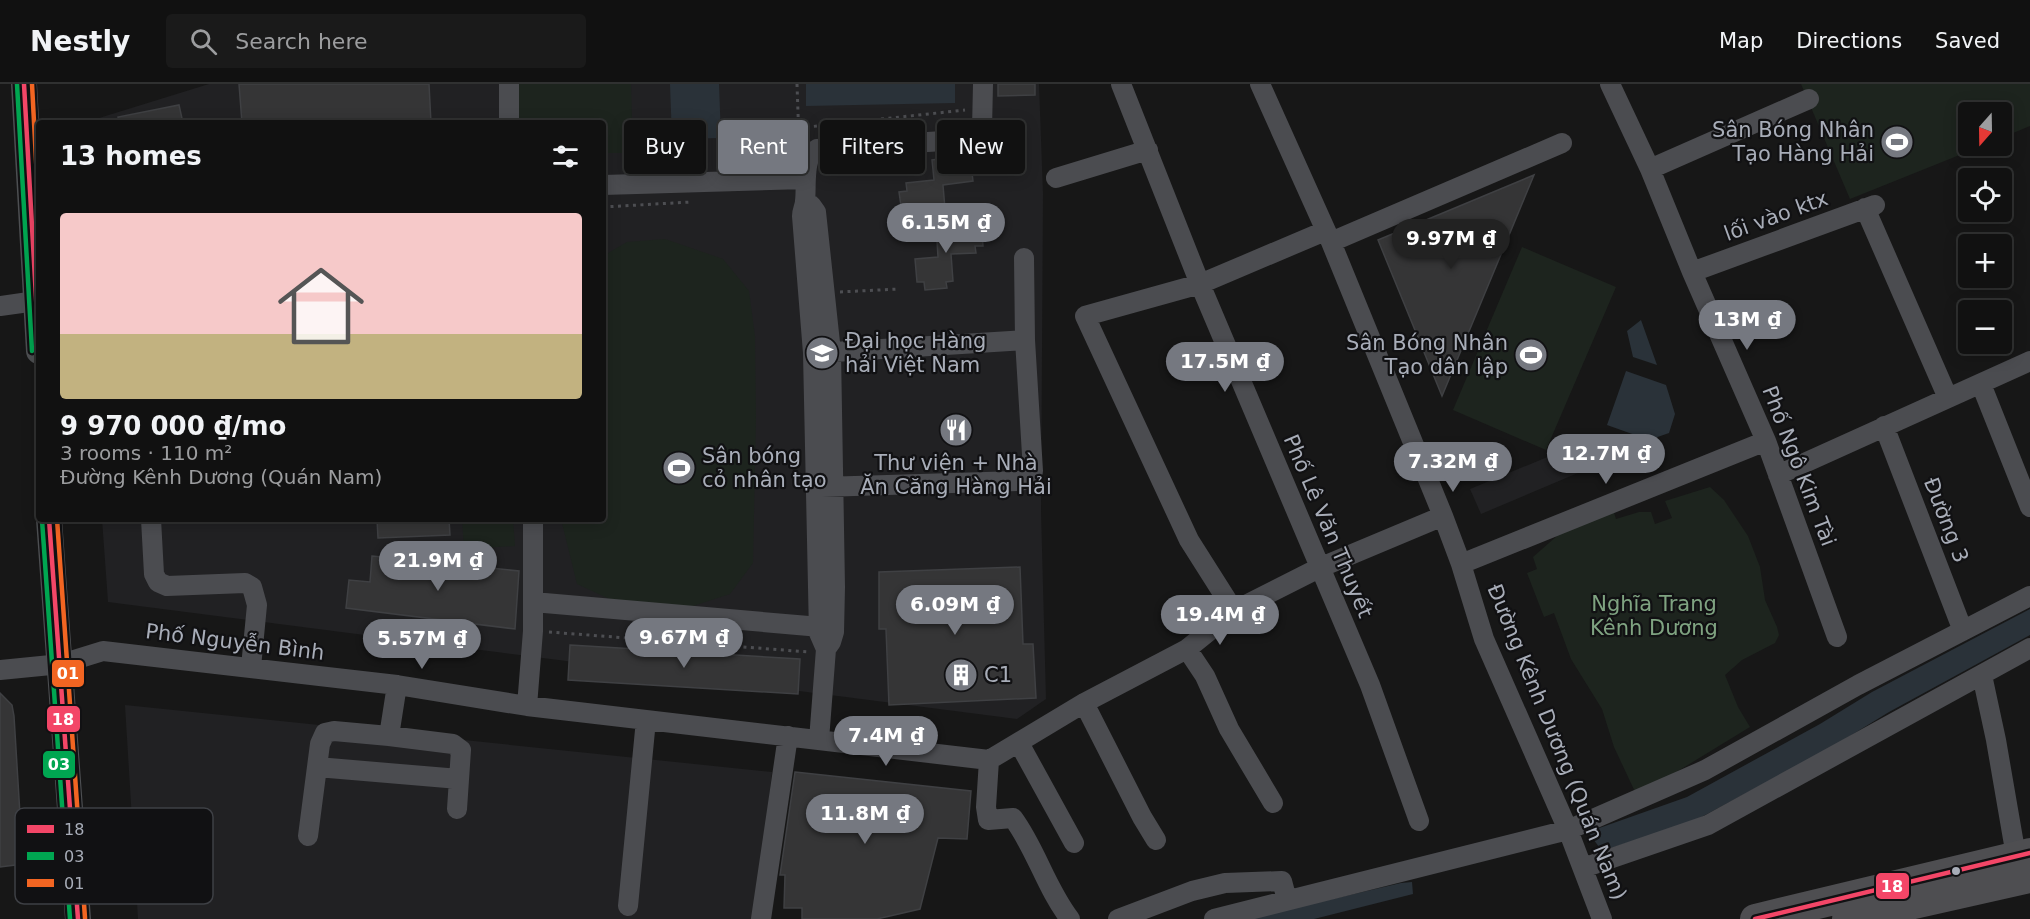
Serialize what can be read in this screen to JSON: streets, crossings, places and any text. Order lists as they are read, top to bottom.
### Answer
{
  "streets": {
    "street": [
      "lối vào ktx",
      "Phố Ngô Kim Tài",
      "Đường 3",
      "Phố Lê Văn Thuyết",
      "Phố Nguyễn Bình",
      "Đường Kênh Dương (Quán Nam)"
    ]
  },
  "crossings": [
    ["lối vào ktx", "Phố Ngô Kim Tài"]
  ],
  "parks": ["Nghĩa Trang Kênh Dương"],
  "places": {
    "sports": ["Sân Bóng Nhân Tạo Hàng Hải", "Sân Bóng Nhân Tạo dân lập", "Sân bóng cỏ nhân tạo"],
    "school or university": ["Đại học Hàng hải Việt Nam"],
    "restaurant": ["Thư viện + Nhà Ăn Căng Hàng Hải"],
    "building": ["C1"]
  },
  "lines": ["transit line 18", "transit line 03", "transit line 01"],
  "legend": ["18", "03", "01"],
  "north": "bottom",
  "page": {
    "header": "Nestly",
    "search": "Search here",
    "nav": ["Map", "Directions", "Saved"],
    "map_buttons": ["+", "−"],
    "chip": [
      "Buy",
      "Rent",
      "Filters",
      "New"
    ],
    "heading": "13 homes",
    "list": [
      {
        "name": "9 970 000 ₫/mo",
        "note": "3 rooms · 110 m² · Đường Kênh Dương (Quán Nam)"
      }
    ],
    "price": [
      "6.15M ₫",
      "9.97M ₫",
      "13M ₫",
      "17.5M ₫",
      "12.7M ₫",
      "7.32M ₫",
      "21.9M ₫",
      "6.09M ₫",
      "19.4M ₫",
      "9.67M ₫",
      "5.57M ₫",
      "7.4M ₫",
      "11.8M ₫"
    ]
  }
}
